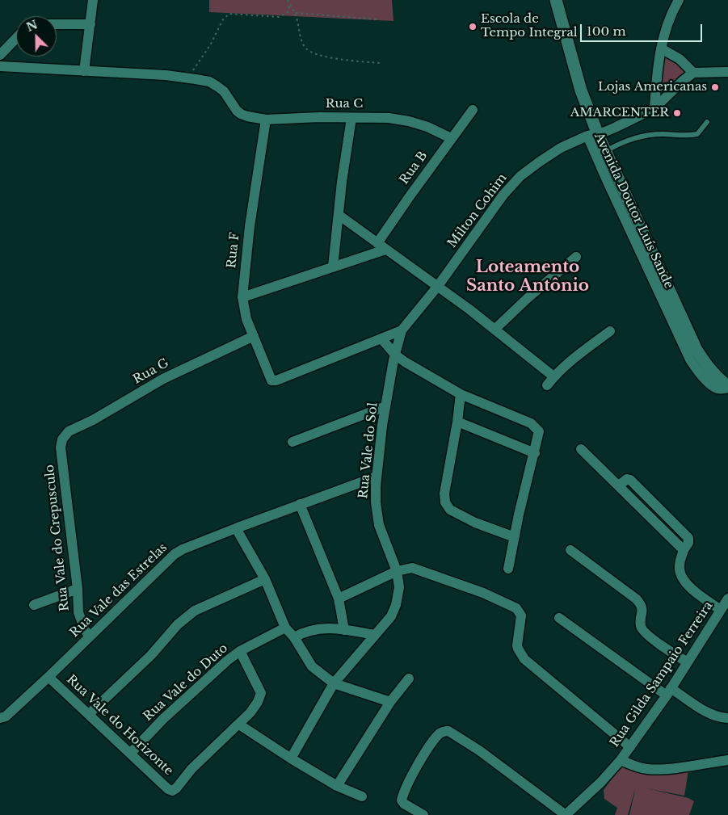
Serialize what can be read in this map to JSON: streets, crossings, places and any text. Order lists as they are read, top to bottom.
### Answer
{
  "streets": {
    "street": [
      "Rua C",
      "Rua B",
      "Milton Cohim",
      "Avenida Doutor Luís Sande",
      "Rua F",
      "Rua G",
      "Rua Vale do Sol",
      "Rua Vale do Crepusculo",
      "Rua Vale das Estrelas",
      "Rua Gilda Sampaio Ferreira",
      "Rua Vale do Duto",
      "Rua Vale do Horizonte"
    ]
  },
  "crossings": [
    ["Rua C", "Rua B"],
    ["Rua C", "Rua F"],
    ["Milton Cohim", "Avenida Doutor Luís Sande"],
    ["Milton Cohim", "Rua Vale do Sol"],
    ["Rua F", "Rua G"],
    ["Rua G", "Rua Vale do Crepusculo"],
    ["Rua Vale do Sol", "Rua Vale das Estrelas"],
    ["Rua Vale do Crepusculo", "Rua Vale das Estrelas"],
    ["Rua Vale das Estrelas", "Rua Vale do Horizonte"],
    ["Rua Vale do Duto", "Rua Vale do Horizonte"]
  ],
  "districts": ["Loteamento Santo Antônio"],
  "places": ["Escola de Tempo Integral", "Lojas Americanas", "AMARCENTER"],
  "scale_bar": "100 m",
  "north": "top left"
}
